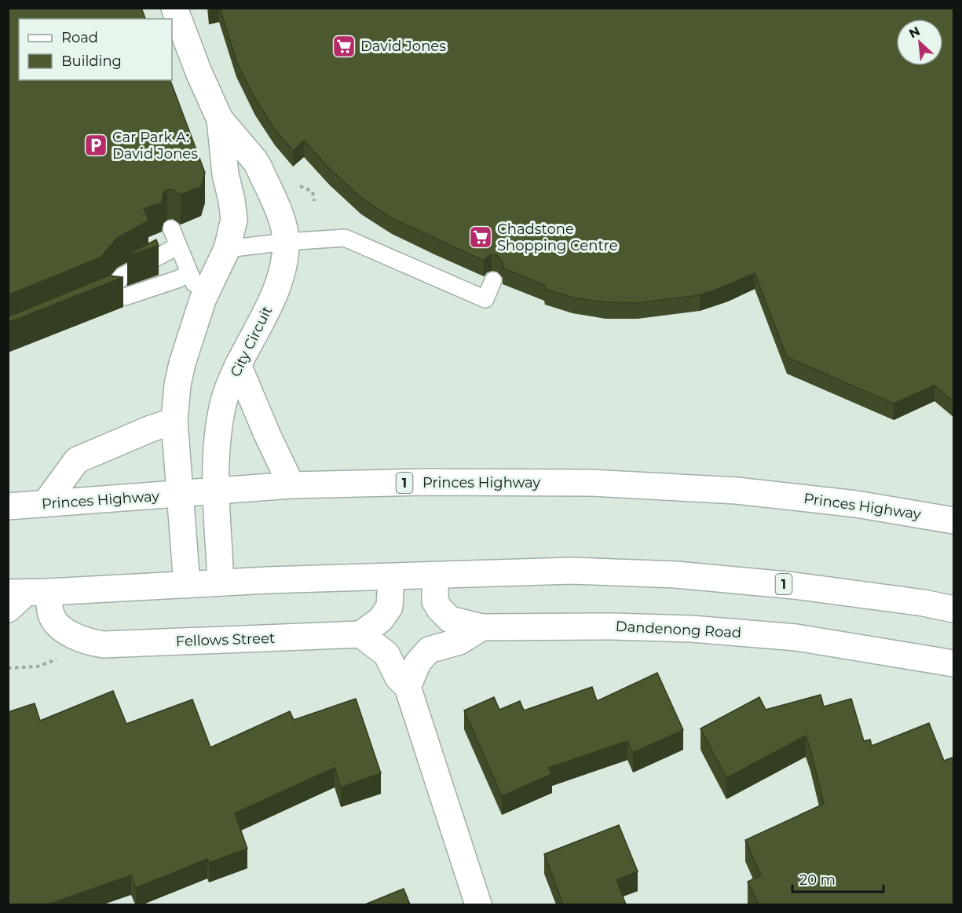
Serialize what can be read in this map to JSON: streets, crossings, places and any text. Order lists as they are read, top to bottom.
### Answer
{
  "streets": {
    "main road": [
      "City Circuit",
      "1",
      "Princes Highway",
      "Dandenong Road",
      "Fellows Street"
    ]
  },
  "crossings": [
    ["City Circuit", "1"],
    ["City Circuit", "Princes Highway"],
    ["1", "Dandenong Road"],
    ["1", "Fellows Street"]
  ],
  "places": {
    "supermarket": ["David Jones", "Chadstone Shopping Centre"],
    "parking": ["Car Park A: David Jones"]
  },
  "legend": ["Road", "Building"],
  "scale_bar": "20 m",
  "north": "top left"
}
